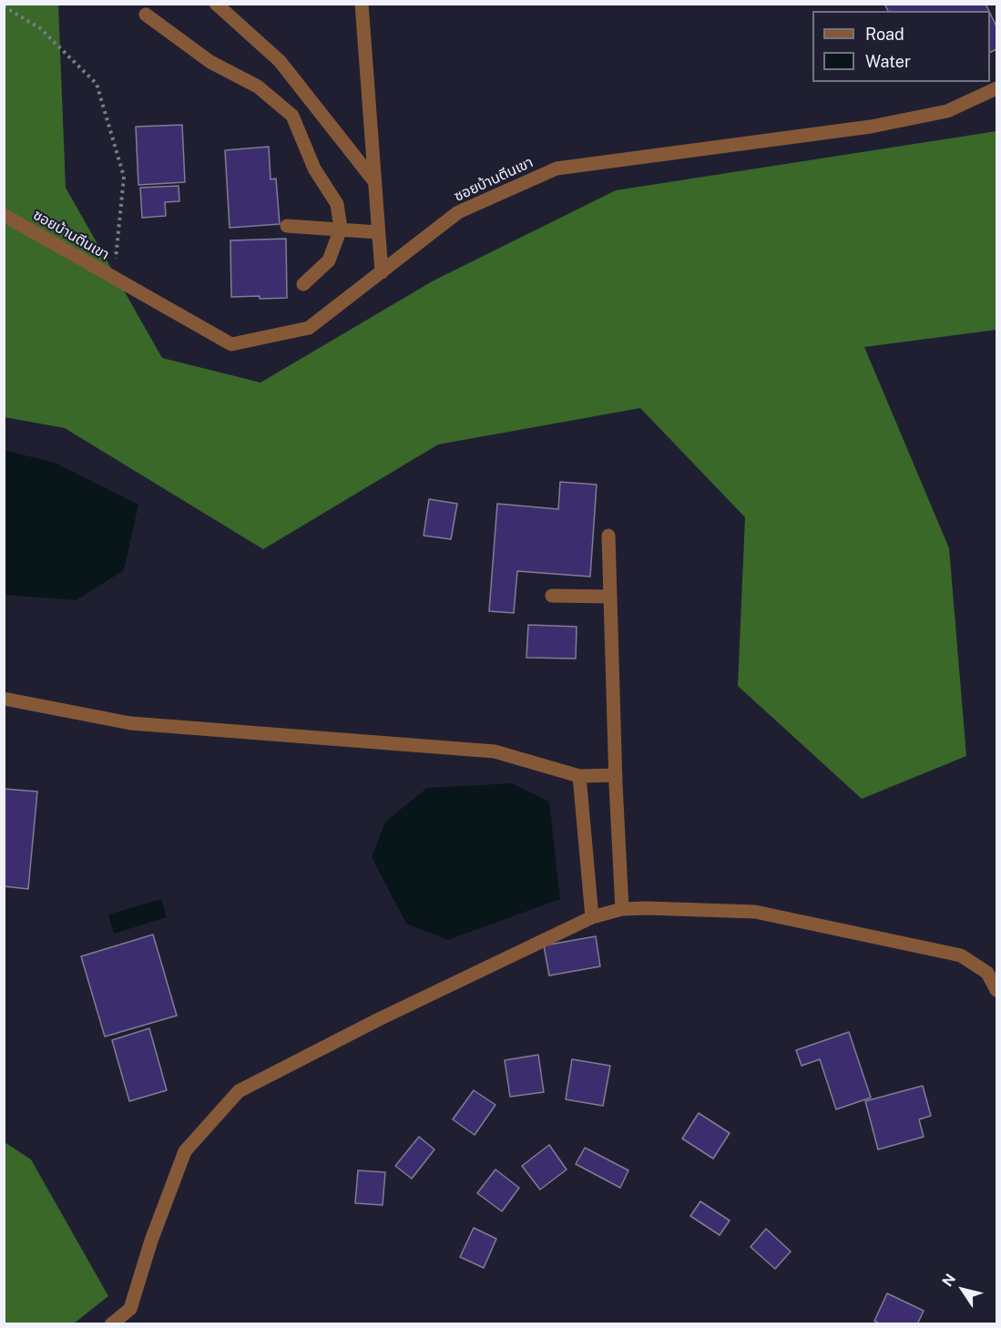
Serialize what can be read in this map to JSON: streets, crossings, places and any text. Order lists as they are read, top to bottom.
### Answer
{
  "streets": {
    "street": ["ซอยบ้านตีนเขา"]
  },
  "legend": ["Road", "Water"],
  "north": "top left"
}
